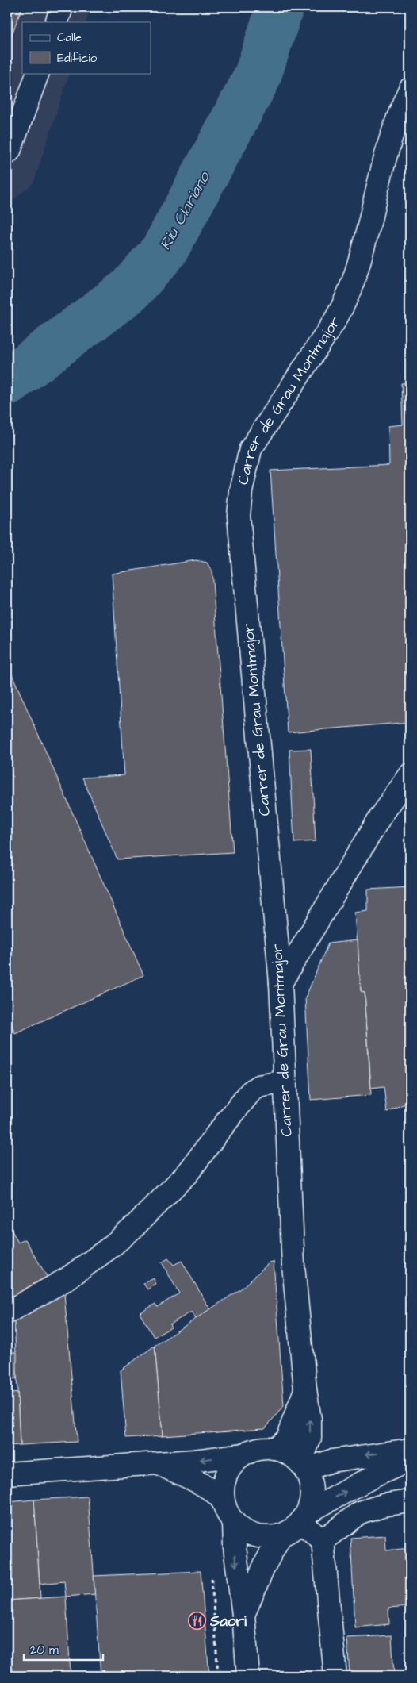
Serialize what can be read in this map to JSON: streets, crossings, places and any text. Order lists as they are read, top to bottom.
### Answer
{
  "streets": {
    "street": ["Carrer de Grau Montmajor"]
  },
  "water": ["Riu Clariano"],
  "places": {
    "restaurant": ["Saori"]
  },
  "legend": ["Calle", "Edificio"],
  "scale_bar": "20 m"
}
